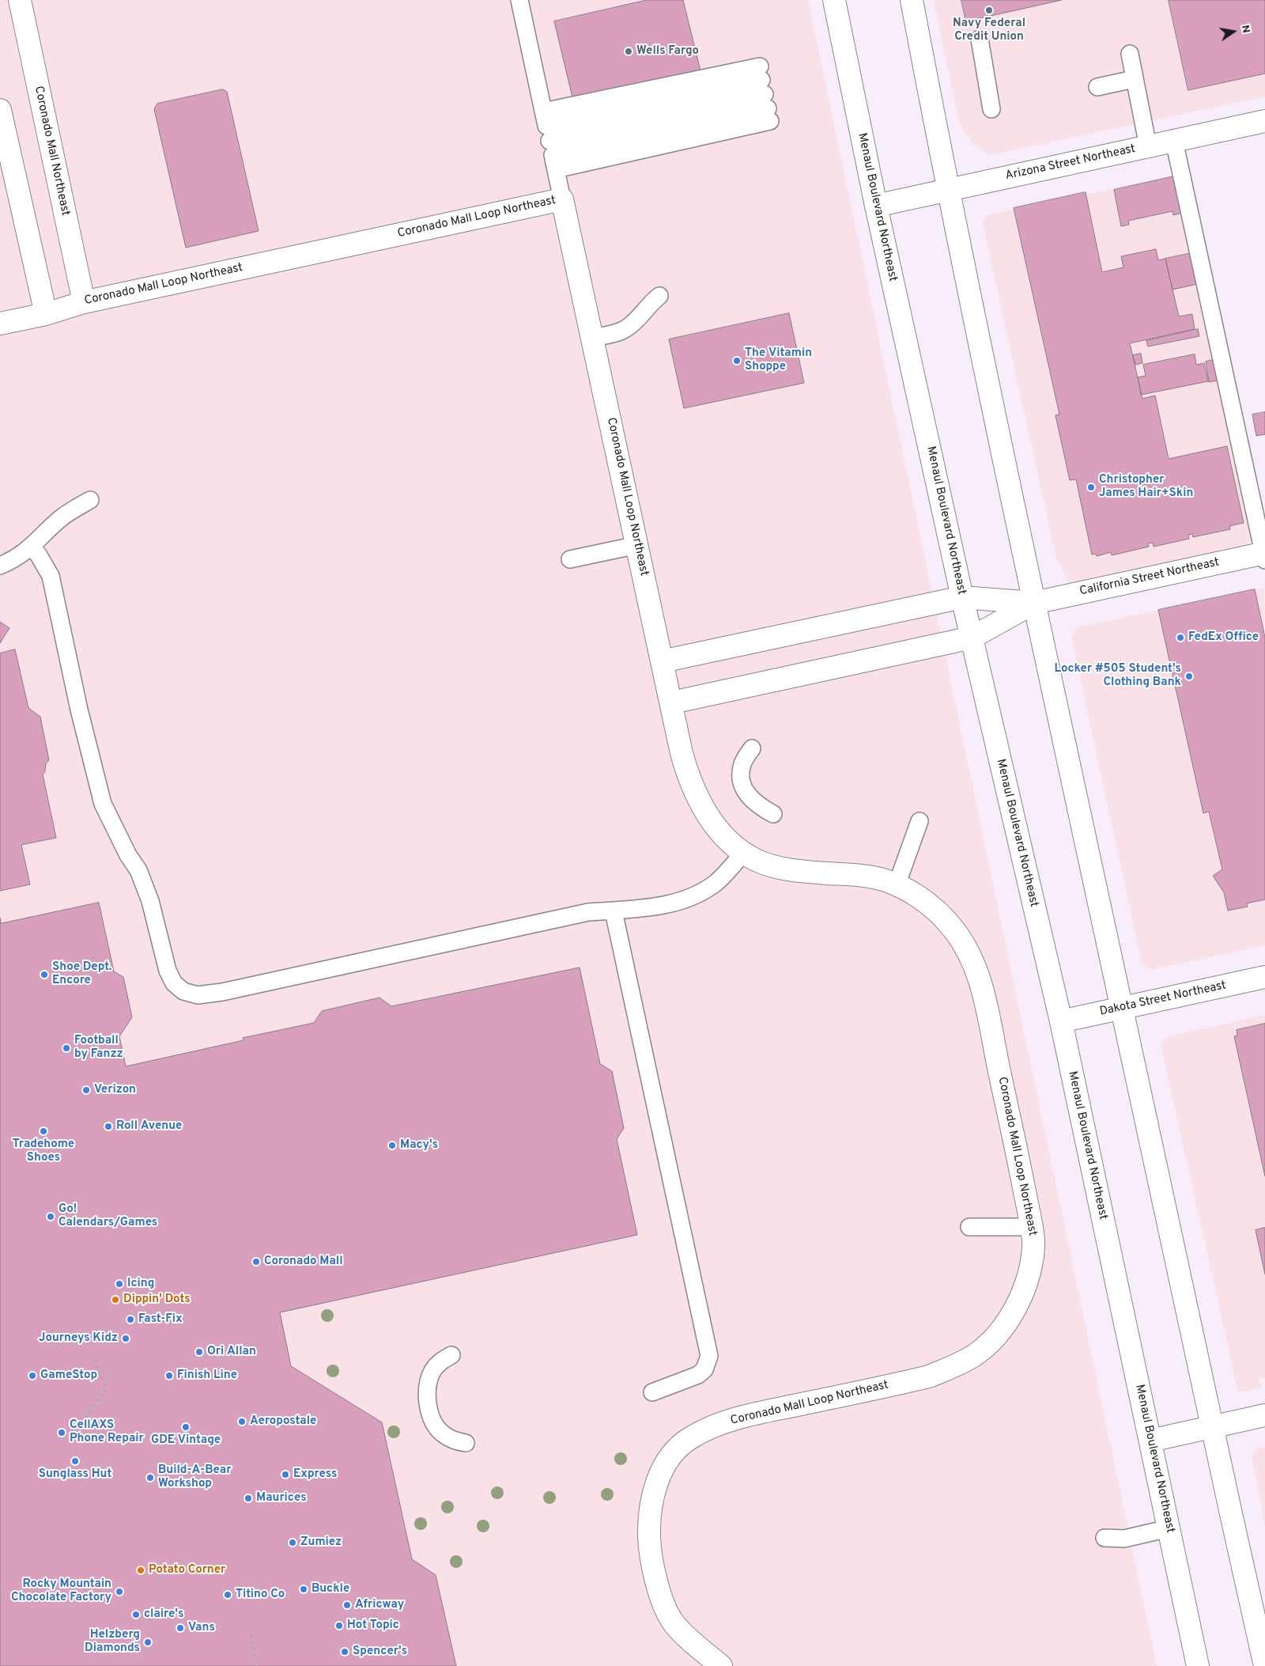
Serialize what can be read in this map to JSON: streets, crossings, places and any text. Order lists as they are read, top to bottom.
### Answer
{
  "streets": {
    "street": [
      "Coronado Mall Northeast",
      "Arizona Street Northeast",
      "Menaul Boulevard Northeast",
      "Coronado Mall Loop Northeast",
      "California Street Northeast",
      "Dakota Street Northeast"
    ]
  },
  "crossings": [
    ["Coronado Mall Northeast", "Coronado Mall Loop Northeast"],
    ["Arizona Street Northeast", "Menaul Boulevard Northeast"],
    ["Menaul Boulevard Northeast", "Dakota Street Northeast"]
  ],
  "places": [
    "Navy Federal Credit Union",
    "Wells Fargo",
    "The Vitamin Shoppe",
    "Christopher James Hair+Skin",
    "FedEx Office",
    "Locker #505 Student's Clothing Bank",
    "Shoe Dept. Encore",
    "Football by Fanzz",
    "Verizon",
    "Roll Avenue",
    "Tradehome Shoes",
    "Macy's",
    "Go! Calendars/Games",
    "Coronado Mall",
    "Icing",
    "Dippin' Dots",
    "Fast-Fix",
    "Journeys Kidz",
    "Ori Allan",
    "GameStop",
    "Finish Line",
    "Aeropostale",
    "GDE Vintage",
    "CellAXS Phone Repair",
    "Sunglass Hut",
    "Express",
    "Build-A-Bear Workshop",
    "Maurices",
    "Zumiez",
    "Potato Corner",
    "Buckle",
    "Rocky Mountain Chocolate Factory",
    "Titino Co",
    "Africway",
    "claire's",
    "Hot Topic",
    "Vans",
    "Helzberg Diamonds",
    "Spencer's"
  ],
  "north": "right"
}
